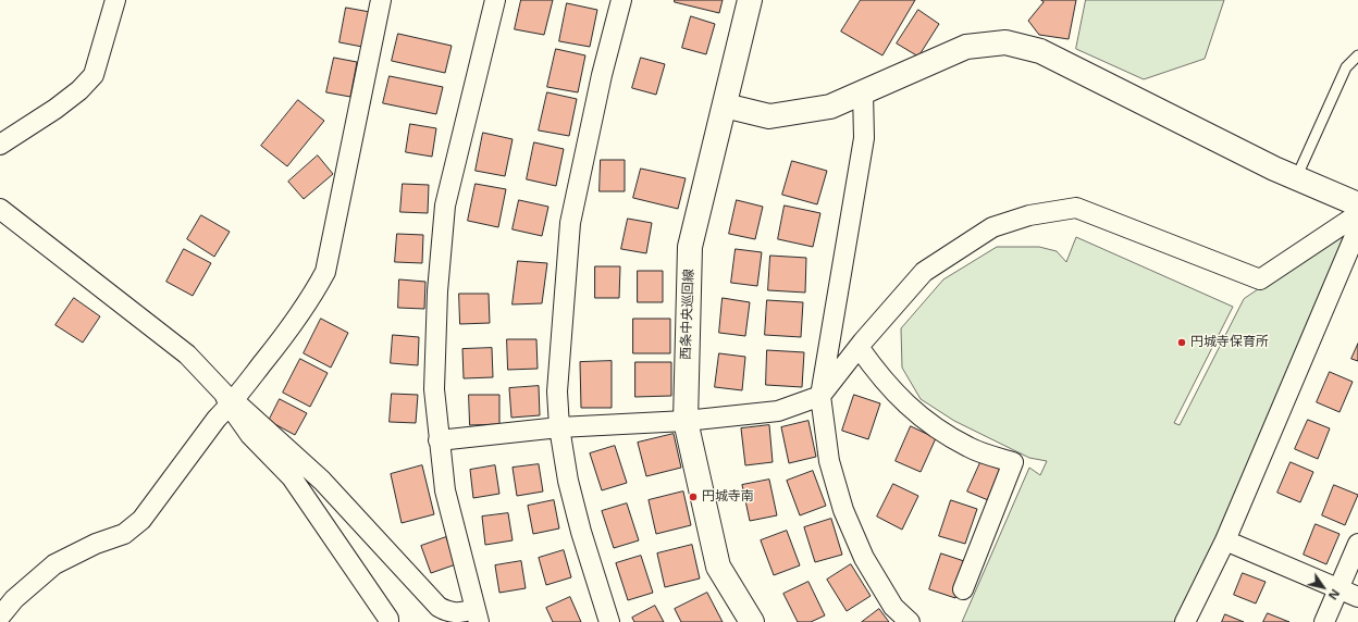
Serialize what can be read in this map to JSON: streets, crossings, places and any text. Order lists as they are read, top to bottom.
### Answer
{
  "streets": {
    "street": ["西条中央巡回線"]
  },
  "places": ["円城寺保育所", "円城寺南"],
  "north": "bottom right"
}
